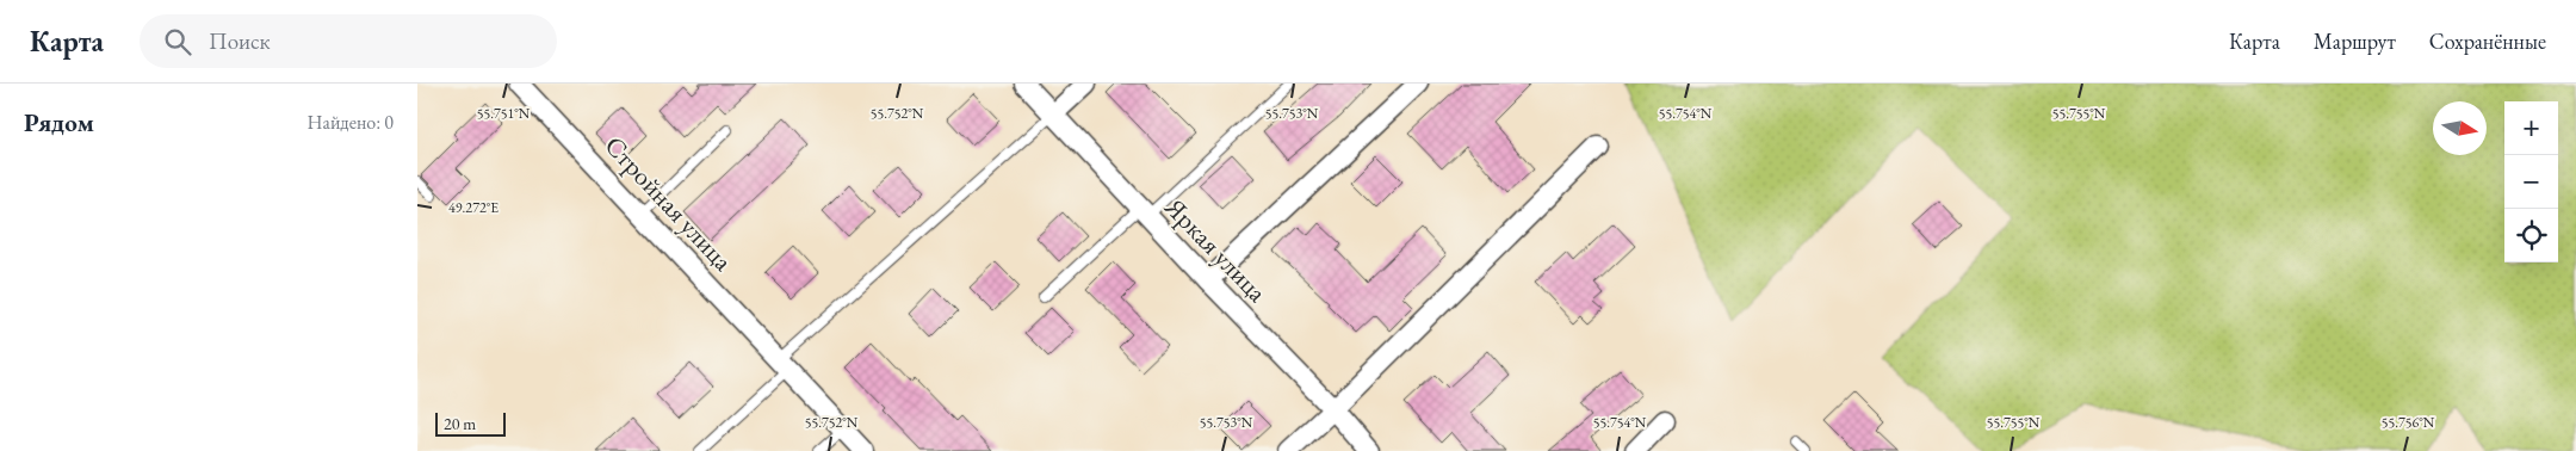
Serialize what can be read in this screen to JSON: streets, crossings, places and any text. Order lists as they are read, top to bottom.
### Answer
{
  "streets": {
    "street": ["Стройная улица", "Яркая улица"]
  },
  "scale_bar": "20 m",
  "north": "right",
  "page": {
    "header": "Карта",
    "search": "Поиск",
    "nav": ["Карта", "Маршрут", "Сохранённые"],
    "heading": ["Рядом", "Найдено: 0"],
    "map_buttons": ["+", "−"],
    "scale": "20 m"
  },
  "coordinates": [
    "55.751°N",
    "55.752°N",
    "55.753°N",
    "55.754°N",
    "55.755°N",
    "49.272°E",
    "55.756°N"
  ]
}
